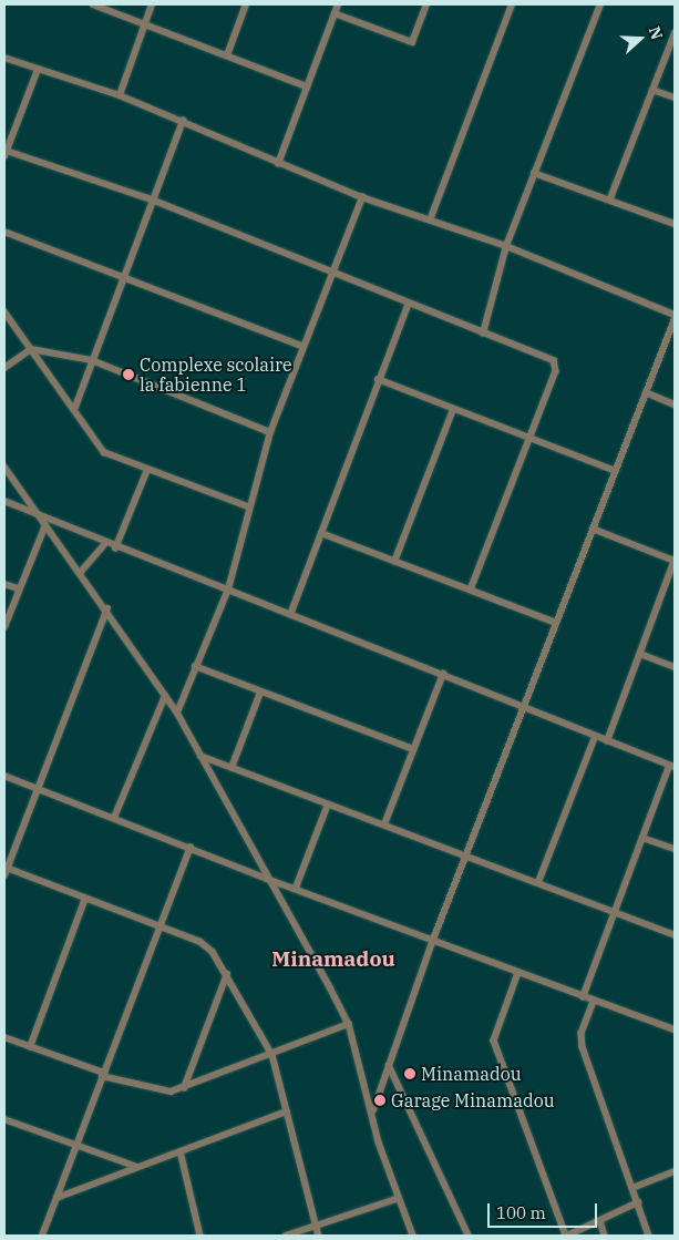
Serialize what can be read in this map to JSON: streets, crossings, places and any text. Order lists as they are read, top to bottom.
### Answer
{
  "districts": ["Minamadou"],
  "places": ["Complexe scolaire la fabienne 1", "Minamadou", "Garage Minamadou"],
  "scale_bar": "100 m",
  "north": "right"
}
